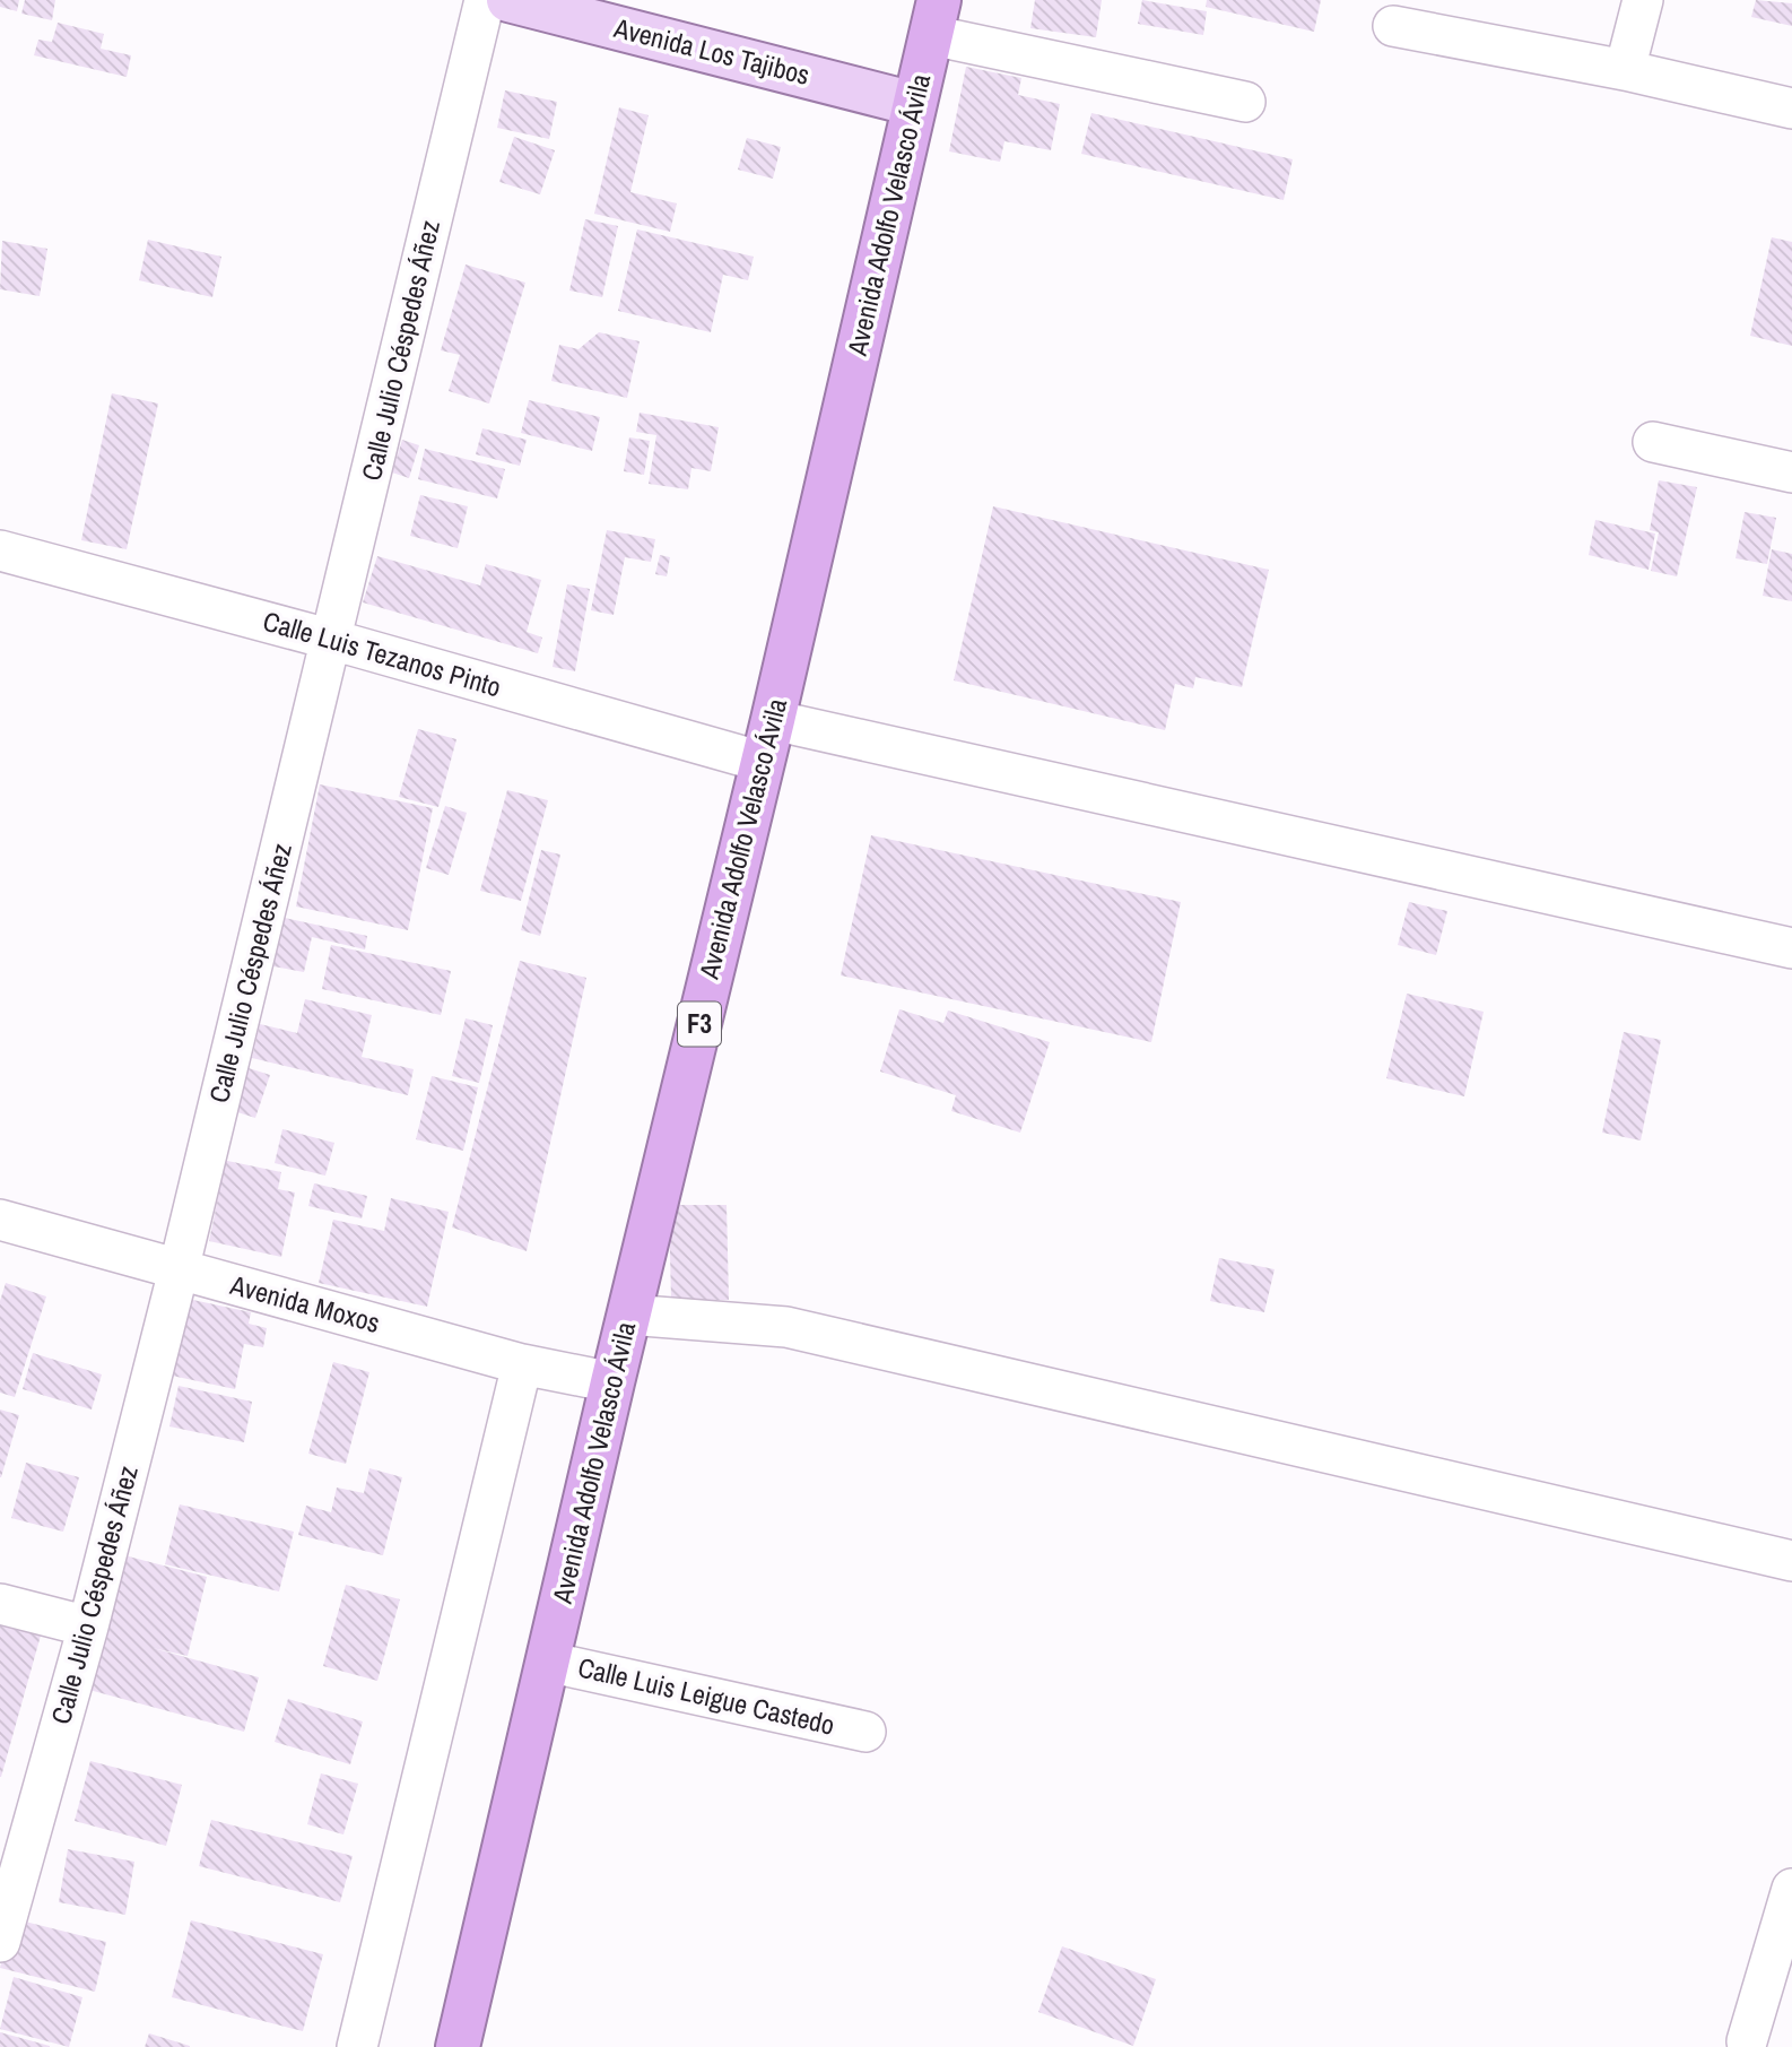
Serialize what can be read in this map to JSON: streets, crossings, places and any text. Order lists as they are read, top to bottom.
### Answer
{
  "streets": {
    "highway": ["Avenida Adolfo Velasco Ávila", "F3"],
    "main road": ["Avenida Los Tajibos"],
    "street": [
      "Calle Julio Céspedes Áñez",
      "Calle Luis Tezanos Pinto",
      "Avenida Moxos",
      "Calle Luis Leigue Castedo"
    ]
  },
  "crossings": [
    ["Avenida Los Tajibos", "Avenida Adolfo Velasco Ávila"],
    ["Avenida Adolfo Velasco Ávila", "Calle Luis Tezanos Pinto"],
    ["Avenida Adolfo Velasco Ávila", "Avenida Moxos"],
    ["Avenida Adolfo Velasco Ávila", "Calle Luis Leigue Castedo"],
    ["Calle Julio Céspedes Áñez", "Calle Luis Tezanos Pinto"],
    ["Calle Julio Céspedes Áñez", "Avenida Moxos"]
  ]
}
